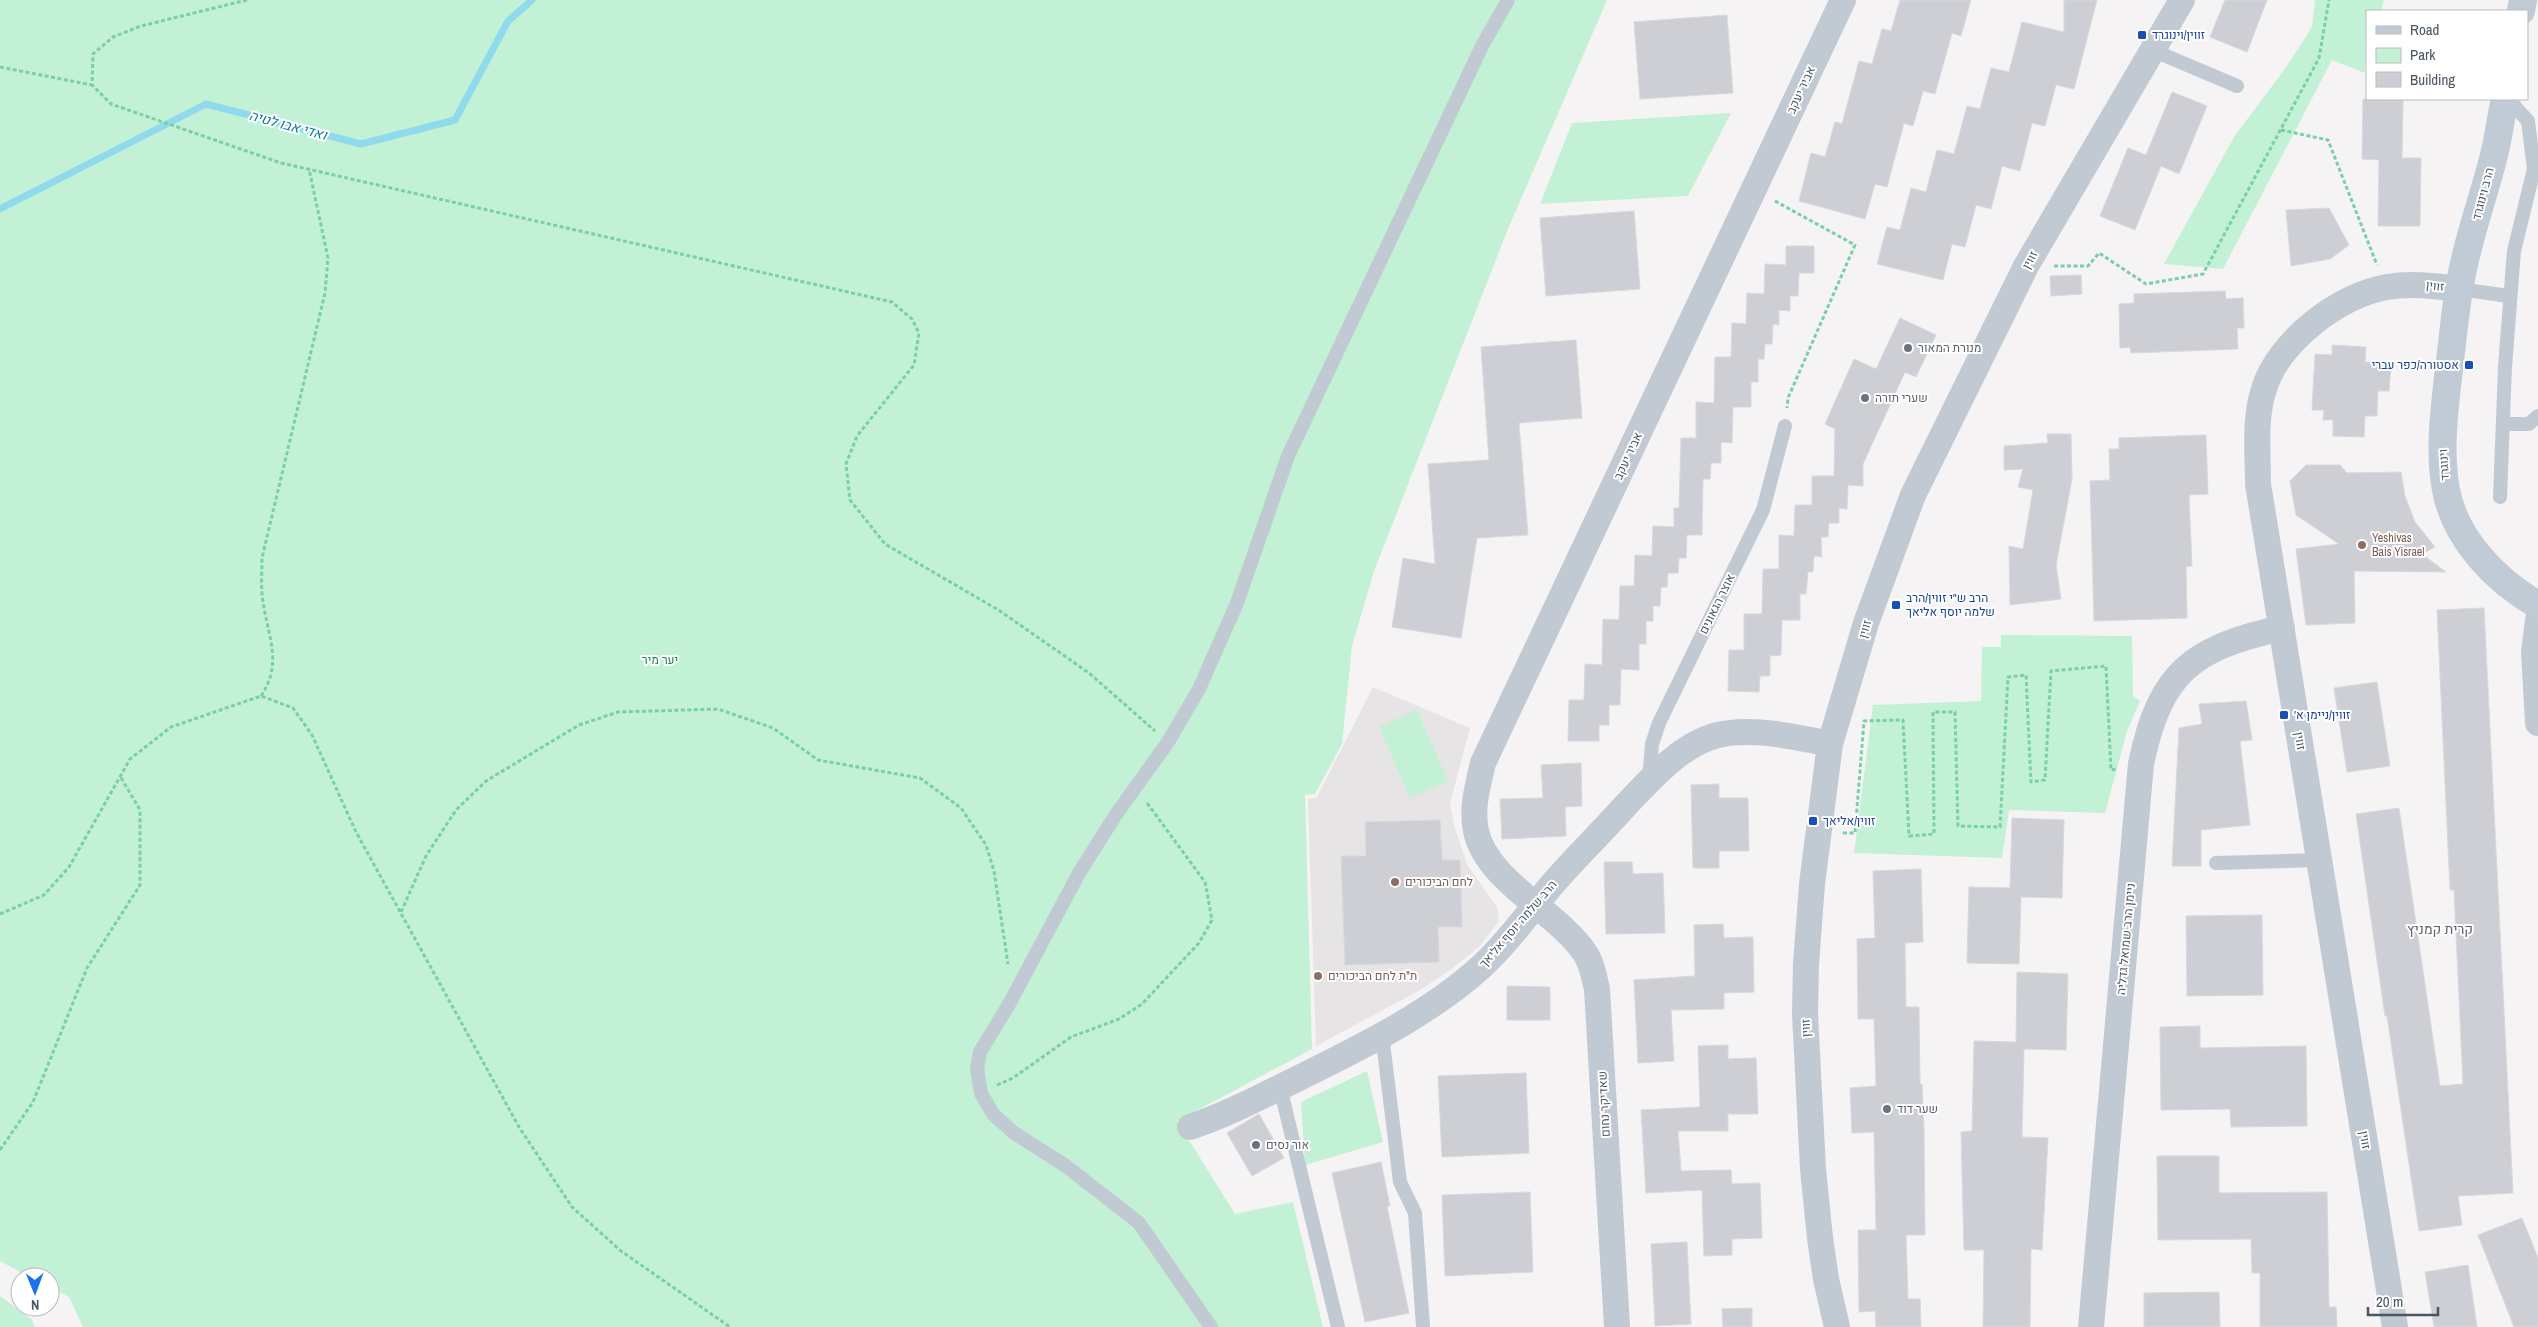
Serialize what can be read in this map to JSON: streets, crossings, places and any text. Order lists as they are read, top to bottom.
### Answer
{
  "streets": {
    "street": [
      "אביר יעקב",
      "הרב וינוגרד",
      "זווין",
      "וינוגרד",
      "הרב שלמה יוסף אליאך",
      "ניימן הרב שמואל גדליה",
      "שאדיקר נחום"
    ],
    "lane": ["אוצר הגאונים"]
  },
  "crossings": [
    ["אביר יעקב", "הרב שלמה יוסף אליאך"],
    ["אביר יעקב", "שאדיקר נחום"],
    ["הרב וינוגרד", "זווין"],
    ["הרב וינוגרד", "וינוגרד"],
    ["זווין", "וינוגרד"],
    ["זווין", "הרב שלמה יוסף אליאך"],
    ["זווין", "ניימן הרב שמואל גדליה"],
    ["אוצר הגאונים", "הרב שלמה יוסף אליאך"],
    ["הרב שלמה יוסף אליאך", "שאדיקר נחום"]
  ],
  "districts": ["קרית קמניץ"],
  "water": ["ואדי אבו לטיה"],
  "parks": ["יער מיר"],
  "places": {
    "transit": [
      "זווין/וינוגרד",
      "אסטורה/כפר עברי",
      "הרב ש״י זווין/הרב שלמה יוסף אליאך",
      "זווין/ניימן א׳",
      "זווין/אליאך"
    ],
    "other": [
      "מנורת המאור",
      "שערי תורה",
      "Yeshivas Bais Yisrael",
      "לחם הביכורים",
      "ת\"ת לחם הביכורים",
      "שער דוד",
      "אור נסים"
    ]
  },
  "legend": ["Road", "Park", "Building"],
  "scale_bar": "20 m",
  "north": "bottom"
}
